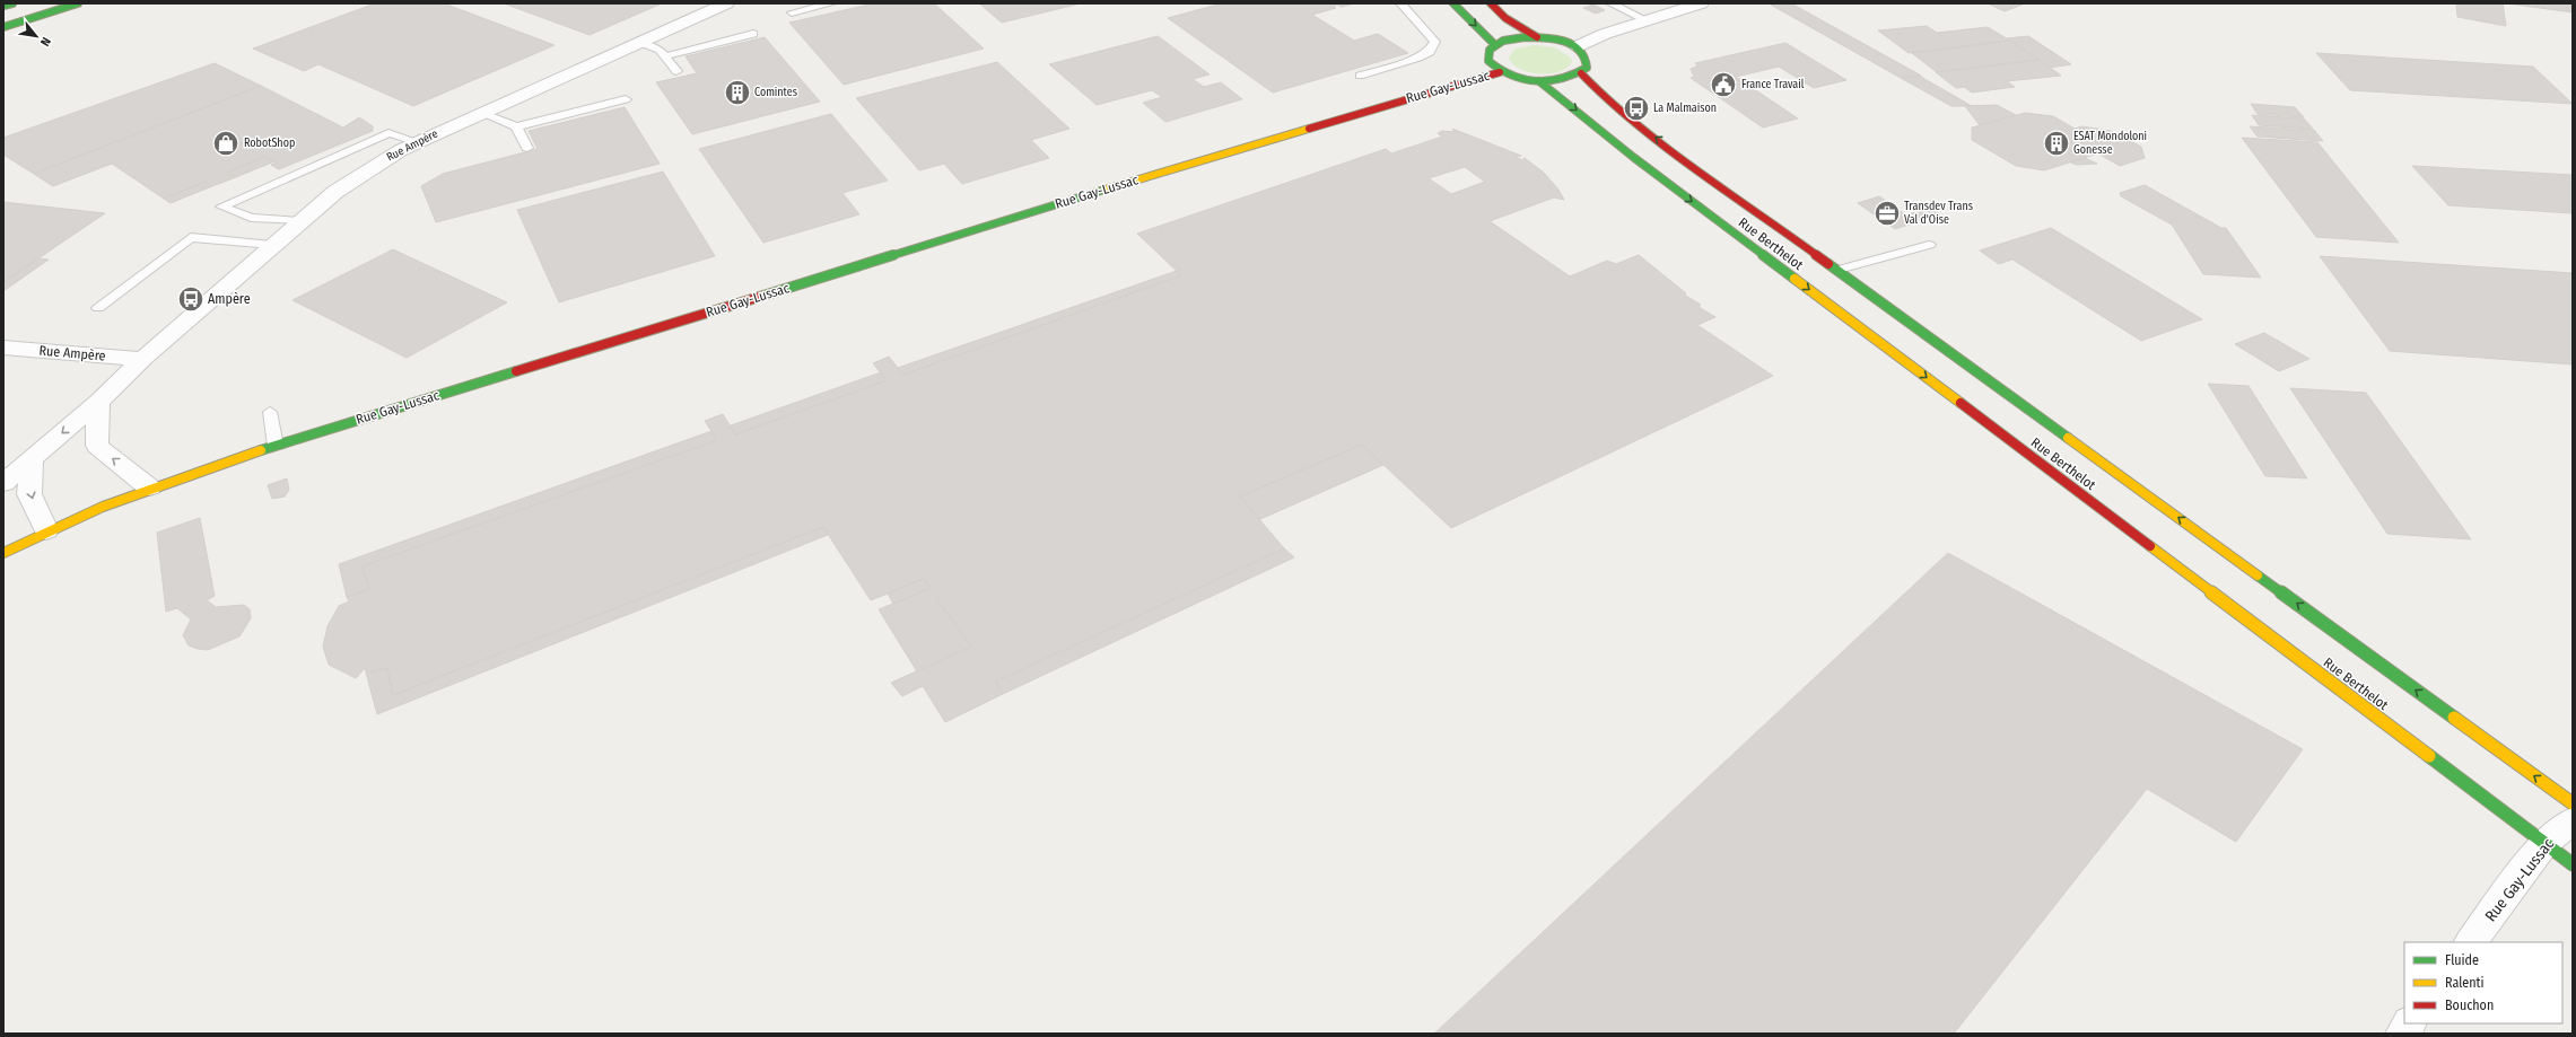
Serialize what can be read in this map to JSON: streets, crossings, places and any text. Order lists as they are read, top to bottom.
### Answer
{
  "streets": {
    "main road": ["Rue Gay-Lussac", "Rue Berthelot"],
    "street": ["Rue Ampère"]
  },
  "crossings": [
    ["Rue Gay-Lussac", "Rue Berthelot"]
  ],
  "places": {
    "public building": ["France Travail"],
    "building": ["Comintes", "ESAT Mondoloni Gonesse"],
    "bus stop": ["La Malmaison", "Ampère"],
    "shop": ["RobotShop"],
    "office": ["Transdev Trans Val d'Oise"]
  },
  "legend": ["Fluide", "Ralenti", "Bouchon"],
  "north": "bottom right"
}
